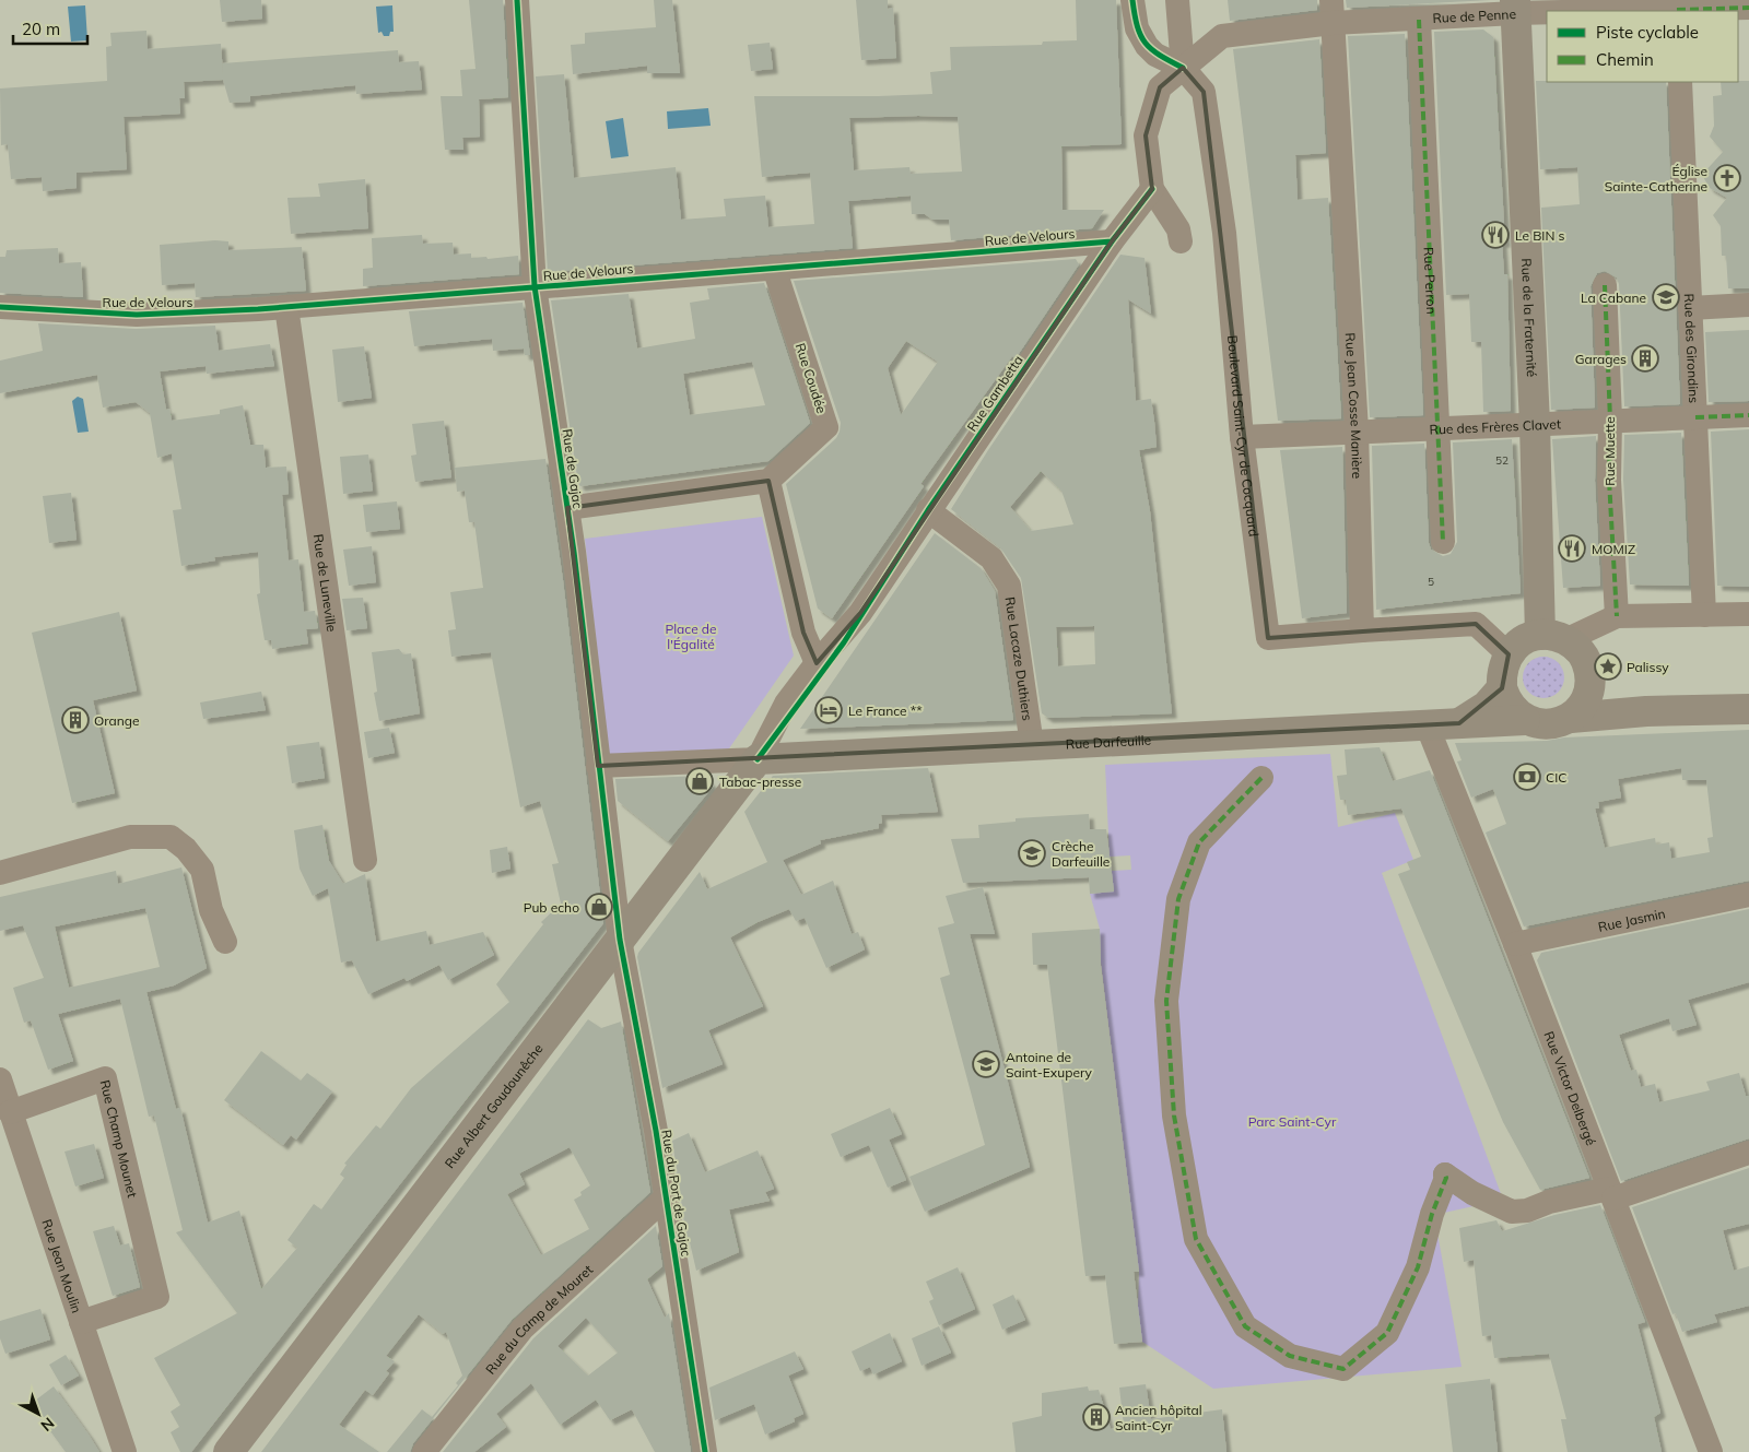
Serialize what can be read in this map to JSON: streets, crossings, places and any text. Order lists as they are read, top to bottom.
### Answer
{
  "streets": {
    "main road": ["Rue de la Fraternité", "Rue Darfeuille", "Rue Albert Goudounêche"],
    "street": [
      "Rue de Penne",
      "Rue de Velours",
      "Rue Perron",
      "Rue des Girondins",
      "Rue Coudée",
      "Rue Gambetta",
      "Rue Jean Cosse Manière",
      "Rue des Frères Clavet",
      "Boulevard Saint-Cyr de Cocquard",
      "Rue Muette",
      "Rue de Gajac",
      "Rue de Luneville",
      "Rue Lacaze Duthiers",
      "Rue Jasmin",
      "Rue Victor Delbergé",
      "Rue Champ Mounet",
      "Rue du Port de Gajac",
      "Rue Jean Moulin",
      "Rue du Camp de Mouret"
    ]
  },
  "crossings": [
    ["Rue de Penne", "Rue Perron"],
    ["Rue de Penne", "Rue de la Fraternité"],
    ["Rue de Penne", "Rue Gambetta"],
    ["Rue de Penne", "Rue Jean Cosse Manière"],
    ["Rue de Penne", "Boulevard Saint-Cyr de Cocquard"],
    ["Rue de Velours", "Rue Coudée"],
    ["Rue de Velours", "Rue Gambetta"],
    ["Rue de Velours", "Rue de Gajac"],
    ["Rue de Velours", "Rue de Luneville"],
    ["Rue Perron", "Rue des Frères Clavet"],
    ["Rue de la Fraternité", "Rue des Frères Clavet"],
    ["Rue de la Fraternité", "Rue Darfeuille"],
    ["Rue des Girondins", "Rue des Frères Clavet"],
    ["Rue Gambetta", "Rue Lacaze Duthiers"],
    ["Rue Gambetta", "Rue Darfeuille"],
    ["Rue Gambetta", "Rue Albert Goudounêche"],
    ["Rue Jean Cosse Manière", "Rue des Frères Clavet"],
    ["Rue Jean Cosse Manière", "Boulevard Saint-Cyr de Cocquard"],
    ["Rue des Frères Clavet", "Boulevard Saint-Cyr de Cocquard"],
    ["Rue des Frères Clavet", "Rue Muette"],
    ["Rue de Gajac", "Rue Albert Goudounêche"],
    ["Rue de Gajac", "Rue du Port de Gajac"],
    ["Rue Lacaze Duthiers", "Rue Darfeuille"],
    ["Rue Darfeuille", "Rue Victor Delbergé"],
    ["Rue Darfeuille", "Rue Albert Goudounêche"],
    ["Rue Jasmin", "Rue Victor Delbergé"],
    ["Rue Albert Goudounêche", "Rue du Port de Gajac"],
    ["Rue Champ Mounet", "Rue Jean Moulin"],
    ["Rue du Port de Gajac", "Rue du Camp de Mouret"]
  ],
  "parks": ["Place de l'Égalité", "Parc Saint-Cyr"],
  "places": {
    "church": ["Église Sainte-Catherine"],
    "restaurant": ["Le BIN s", "MOMIZ"],
    "school or university": ["La Cabane", "Crèche Darfeuille", "Antoine de Saint-Exupery"],
    "building": ["Garages", "Orange", "Ancien hôpital Saint-Cyr"],
    "place": ["Palissy"],
    "hotel": ["Le France **"],
    "bank": ["CIC"],
    "shop": ["Tabac-presse", "Pub echo"]
  },
  "house_numbers": ["52", "5"],
  "legend": ["Piste cyclable", "Chemin"],
  "scale_bar": "20 m",
  "north": "bottom right"
}
